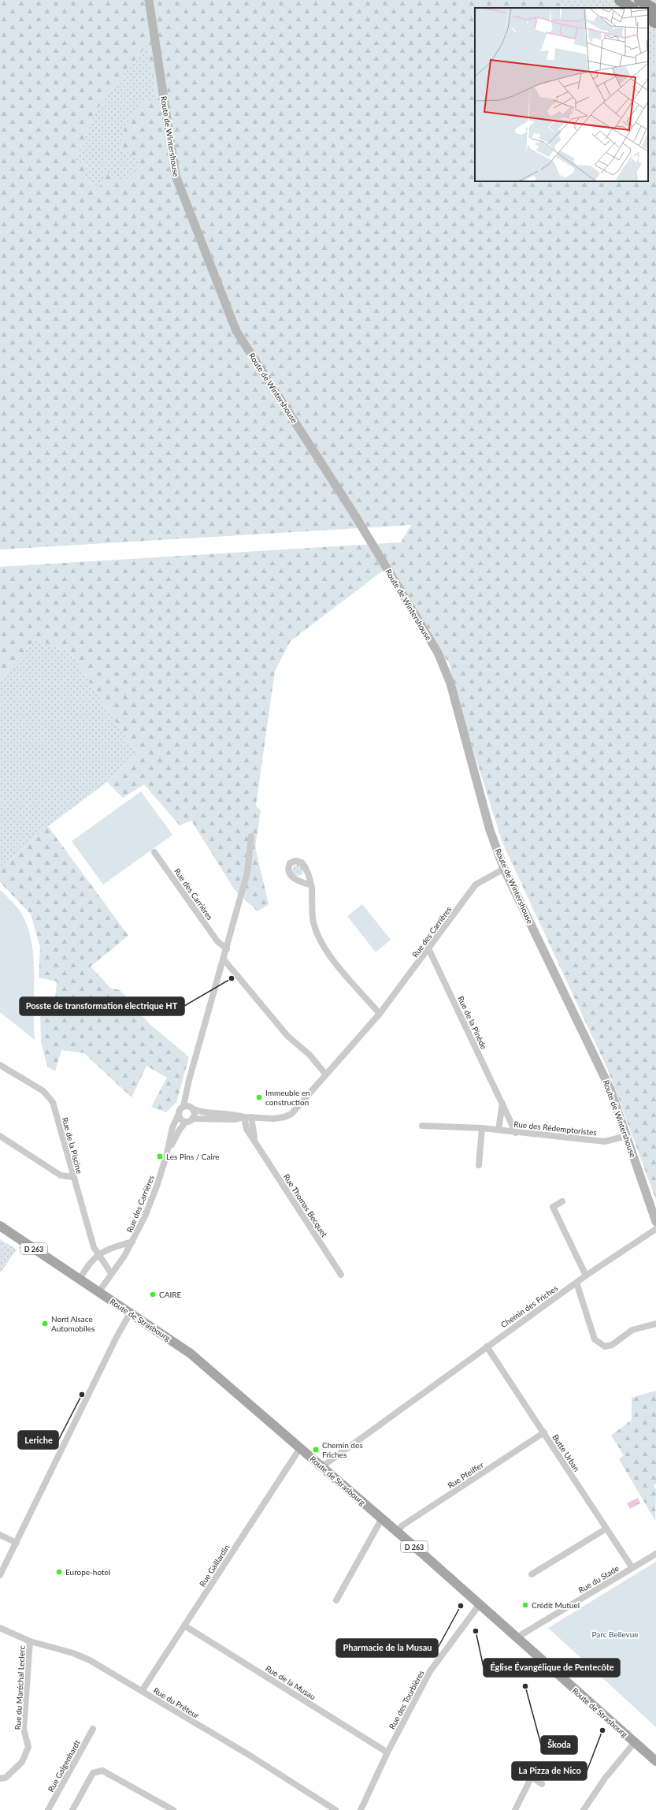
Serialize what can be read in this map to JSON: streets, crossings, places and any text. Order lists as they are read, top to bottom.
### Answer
{
  "streets": {
    "main road": ["D 263", "Route de Strasbourg"],
    "street": [
      "Route de Wintershouse",
      "Rue des Carrières",
      "Rue de la Pinède",
      "Rue des Rédemptoristes",
      "Rue de la Piscine",
      "Rue Thomas Becquet",
      "Chemin des Friches",
      "Butte Urban",
      "Rue Pfeiffer",
      "Rue Gaillardin",
      "Rue du Stade",
      "Rue de la Musau",
      "Rue du Maréchal Leclerc",
      "Rue des Tourbières",
      "Rue du Prêteur",
      "Rue Galgenhardt"
    ]
  },
  "crossings": [
    ["Route de Wintershouse", "Rue des Carrières"],
    ["Route de Wintershouse", "Rue des Rédemptoristes"],
    ["Rue des Carrières", "Rue de la Pinède"],
    ["Rue des Carrières", "Rue de la Piscine"],
    ["Rue des Carrières", "Rue Thomas Becquet"],
    ["Rue des Carrières", "Route de Strasbourg"],
    ["Rue de la Pinède", "Rue des Rédemptoristes"],
    ["Chemin des Friches", "Route de Strasbourg"],
    ["Chemin des Friches", "Butte Urban"],
    ["Route de Strasbourg", "Rue Pfeiffer"],
    ["Route de Strasbourg", "Rue Gaillardin"],
    ["Route de Strasbourg", "Rue du Stade"],
    ["Route de Strasbourg", "Rue des Tourbières"],
    ["Butte Urban", "Rue Pfeiffer"],
    ["Butte Urban", "Rue du Stade"],
    ["Rue Gaillardin", "Rue de la Musau"],
    ["Rue Gaillardin", "Rue du Prêteur"],
    ["Rue de la Musau", "Rue des Tourbières"],
    ["Rue du Maréchal Leclerc", "Rue du Prêteur"]
  ],
  "parks": ["Parc Bellevue"],
  "places": {
    "other": [
      "Posste de transformation électrique HT",
      "Immeuble en construction",
      "CAIRE",
      "Nord Alsace Automobiles",
      "Leriche",
      "Europe-hotel",
      "Crédit Mutuel",
      "Pharmacie de la Musau",
      "Église Évangélique de Pentecôte",
      "Škoda",
      "La Pizza de Nico"
    ],
    "transit": ["Les Pins / Caire", "Chemin des Friches"]
  }
}
